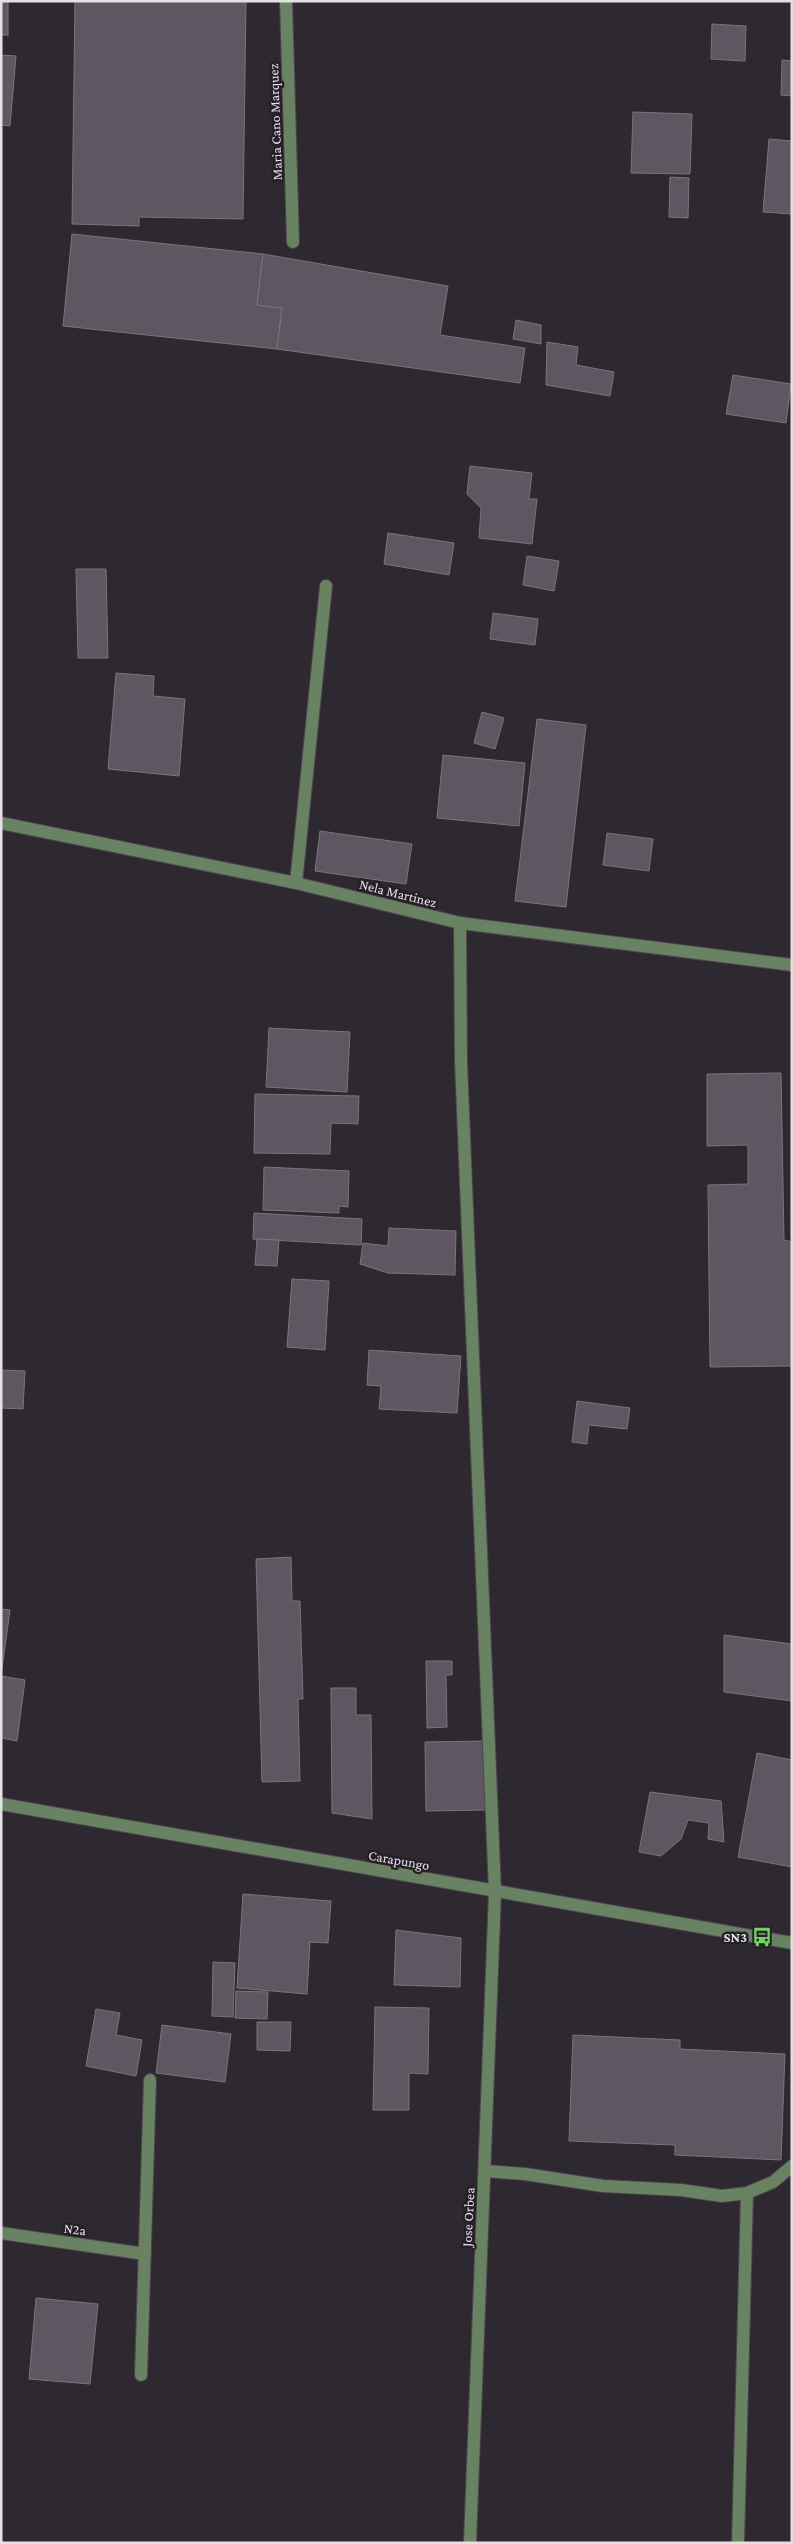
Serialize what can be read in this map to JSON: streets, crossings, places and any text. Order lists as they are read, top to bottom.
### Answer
{
  "streets": {
    "street": [
      "Maria Cano Marquez",
      "Nela Martinez",
      "Carapungo",
      "Jose Orbea",
      "N2a"
    ]
  },
  "crossings": [
    ["Nela Martinez", "Jose Orbea"],
    ["Carapungo", "Jose Orbea"]
  ],
  "places": {
    "bus stop": ["SN3"]
  }
}
